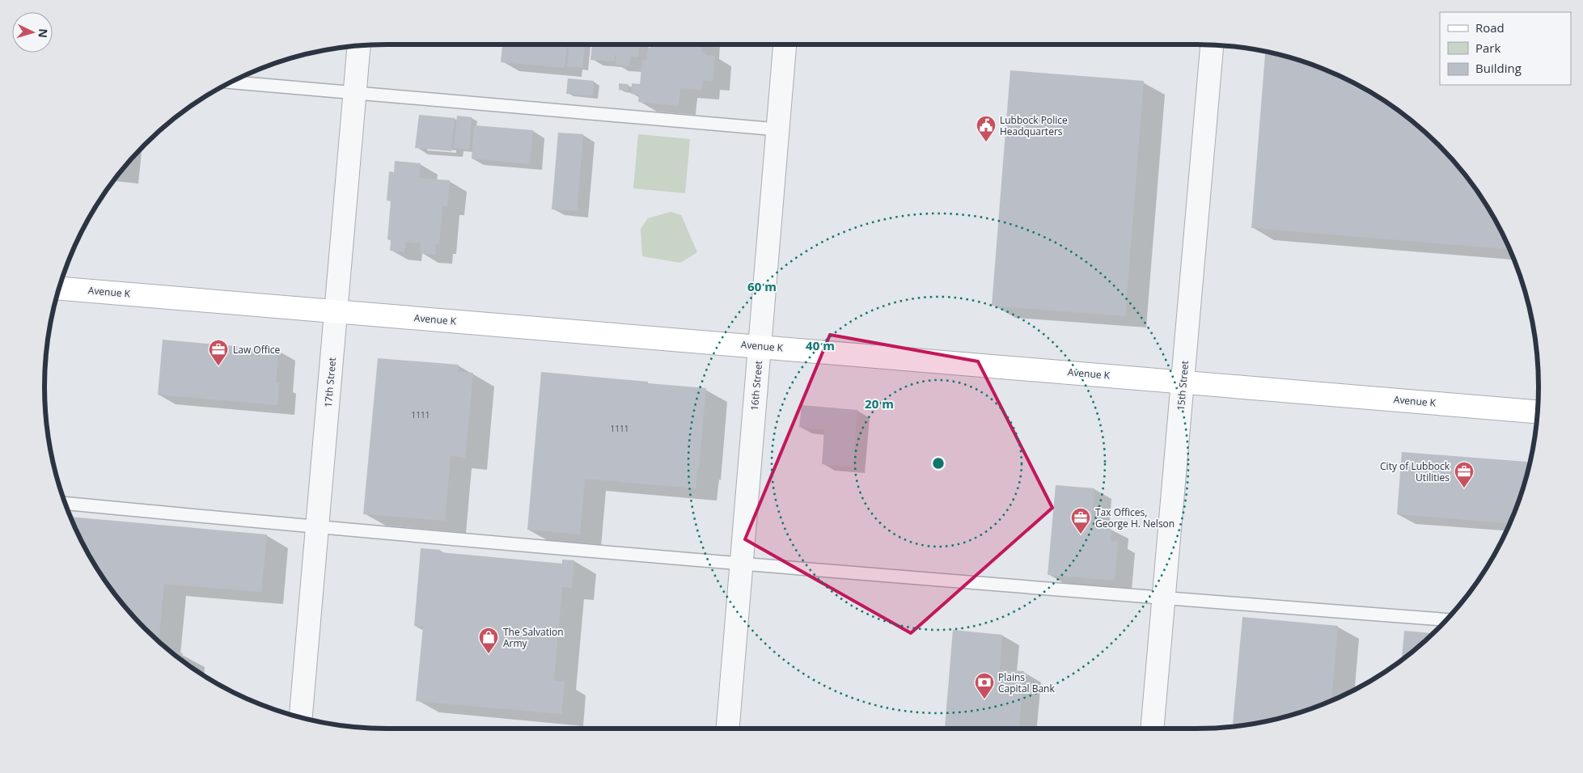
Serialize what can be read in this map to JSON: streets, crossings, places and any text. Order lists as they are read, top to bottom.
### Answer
{
  "streets": {
    "main road": ["Avenue K"],
    "street": ["17th Street", "16th Street", "15th Street"]
  },
  "crossings": [
    ["Avenue K", "17th Street"],
    ["Avenue K", "16th Street"],
    ["Avenue K", "15th Street"]
  ],
  "places": {
    "public building": ["Lubbock Police Headquarters"],
    "office": ["Law Office", "City of Lubbock Utilities", "Tax Offices, George H. Nelson"],
    "shop": ["The Salvation Army"],
    "bank": ["Plains Capital Bank"]
  },
  "house_numbers": ["1111", "1111"],
  "legend": ["Road", "Park", "Building"],
  "north": "right",
  "rings": ["60 m", "40 m", "20 m"]
}
